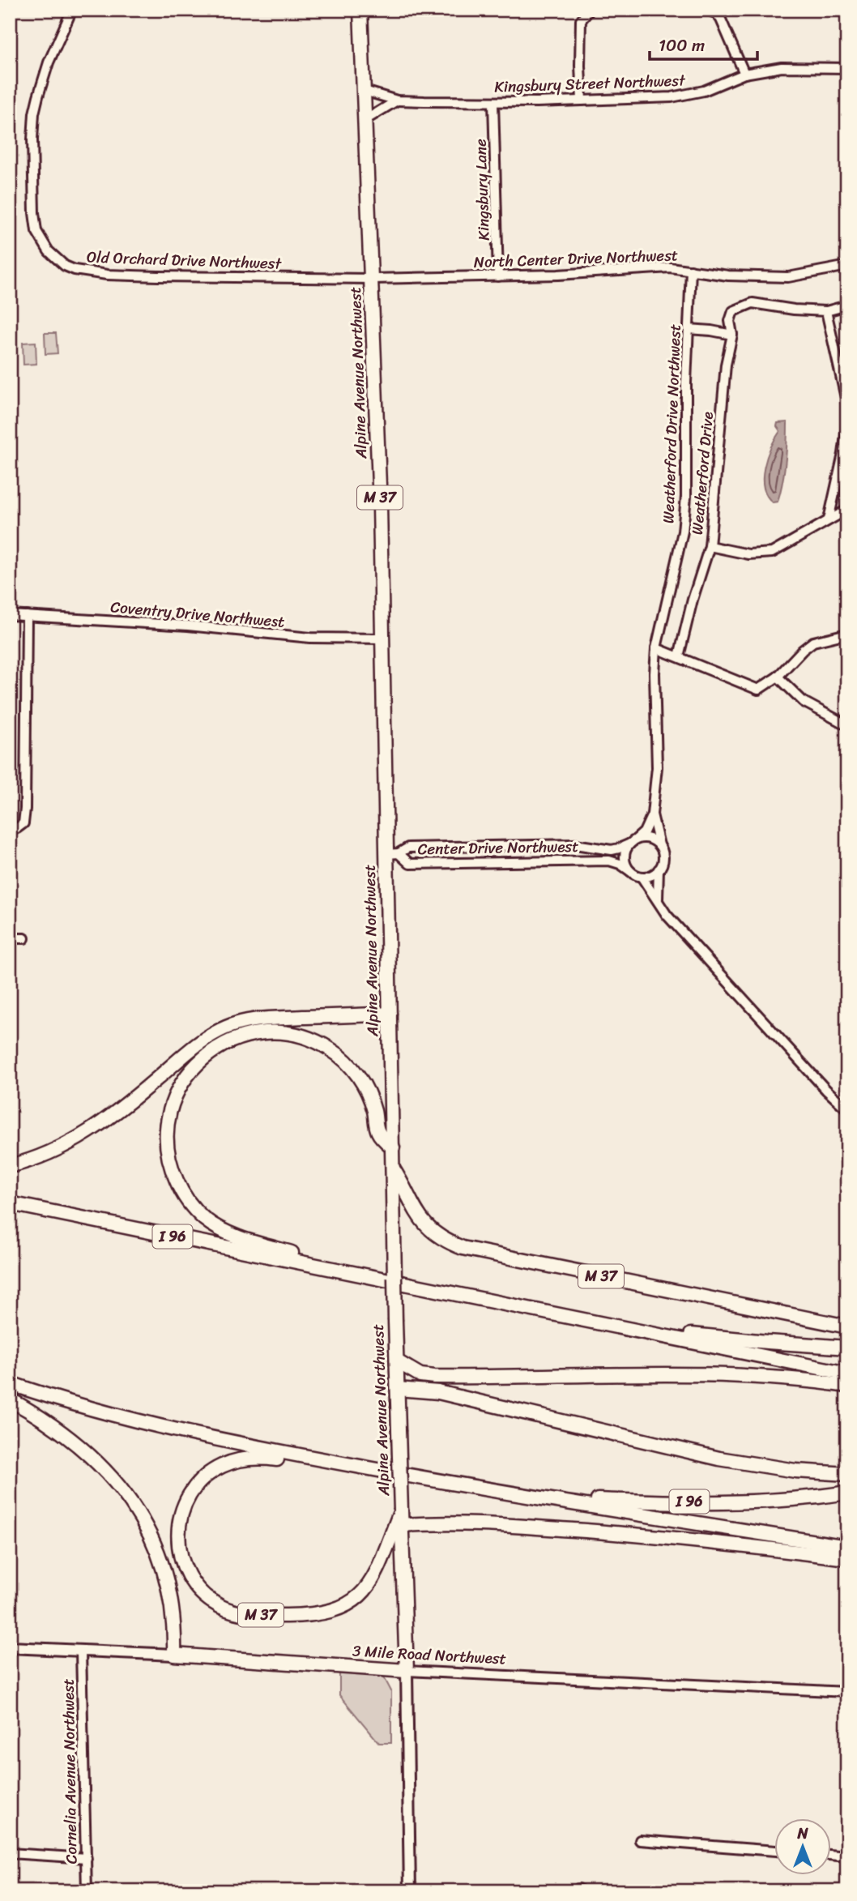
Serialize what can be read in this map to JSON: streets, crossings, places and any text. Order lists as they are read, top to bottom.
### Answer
{
  "streets": {
    "highway": [
      "Alpine Avenue Northwest",
      "M 37",
      "I 96",
      "3 Mile Road Northwest"
    ],
    "street": [
      "Kingsbury Street Northwest",
      "Kingsbury Lane",
      "North Center Drive Northwest",
      "Old Orchard Drive Northwest",
      "Weatherford Drive Northwest",
      "Weatherford Drive",
      "Coventry Drive Northwest",
      "Center Drive Northwest",
      "Cornelia Avenue Northwest"
    ]
  },
  "crossings": [
    ["Kingsbury Street Northwest", "Kingsbury Lane"],
    ["Kingsbury Street Northwest", "Alpine Avenue Northwest"],
    ["Kingsbury Lane", "North Center Drive Northwest"],
    ["North Center Drive Northwest", "Old Orchard Drive Northwest"],
    ["North Center Drive Northwest", "Alpine Avenue Northwest"],
    ["North Center Drive Northwest", "Weatherford Drive Northwest"],
    ["Old Orchard Drive Northwest", "Alpine Avenue Northwest"],
    ["Alpine Avenue Northwest", "M 37"],
    ["Alpine Avenue Northwest", "Coventry Drive Northwest"],
    ["Alpine Avenue Northwest", "Center Drive Northwest"],
    ["Alpine Avenue Northwest", "3 Mile Road Northwest"],
    ["Weatherford Drive Northwest", "Center Drive Northwest"],
    ["M 37", "I 96"],
    ["3 Mile Road Northwest", "Cornelia Avenue Northwest"]
  ],
  "scale_bar": "100 m",
  "north": "top"
}
